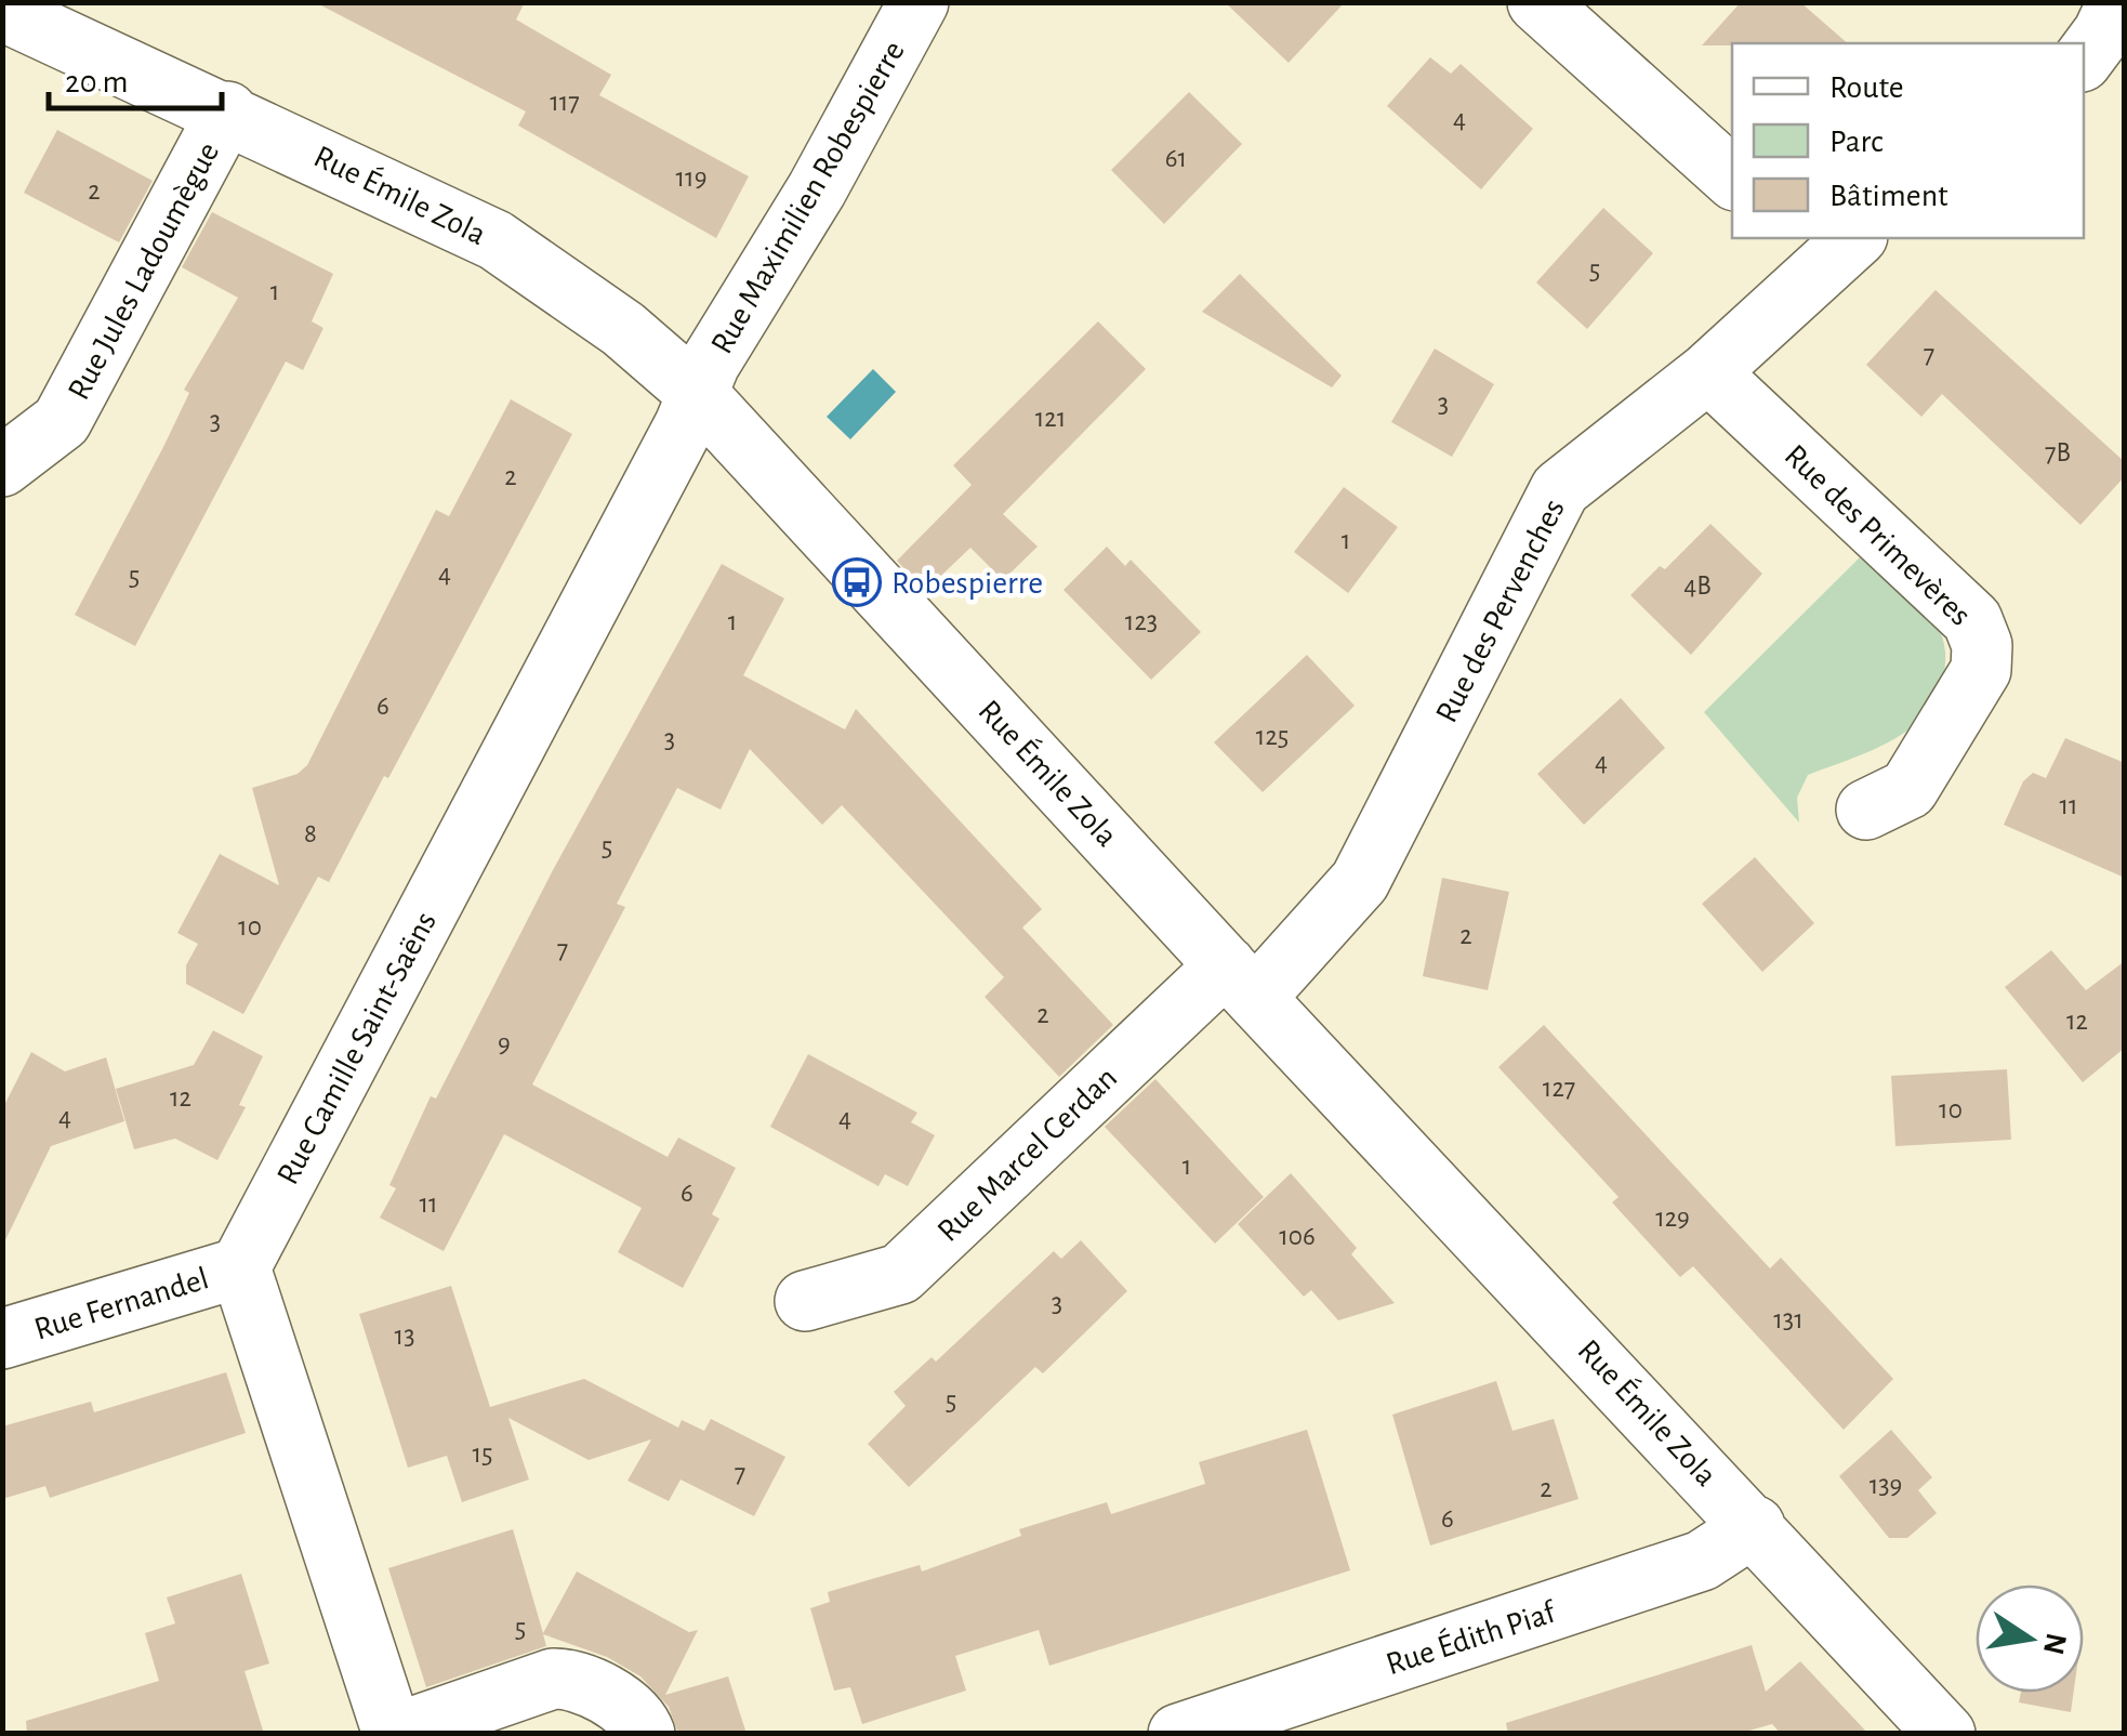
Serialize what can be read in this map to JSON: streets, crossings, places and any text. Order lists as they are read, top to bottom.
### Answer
{
  "streets": {
    "street": [
      "Rue Émile Zola",
      "Rue Maximilien Robespierre",
      "Rue Jules Ladoumègue",
      "Rue des Primevères",
      "Rue des Pervenches",
      "Rue Camille Saint-Saëns",
      "Rue Marcel Cerdan",
      "Rue Fernandel",
      "Rue Édith Piaf"
    ]
  },
  "crossings": [
    ["Rue Émile Zola", "Rue Maximilien Robespierre"],
    ["Rue Émile Zola", "Rue Jules Ladoumègue"],
    ["Rue Émile Zola", "Rue des Pervenches"],
    ["Rue Émile Zola", "Rue Camille Saint-Saëns"],
    ["Rue Émile Zola", "Rue Marcel Cerdan"],
    ["Rue Émile Zola", "Rue Édith Piaf"],
    ["Rue Maximilien Robespierre", "Rue Camille Saint-Saëns"],
    ["Rue des Primevères", "Rue des Pervenches"],
    ["Rue des Pervenches", "Rue Marcel Cerdan"],
    ["Rue Camille Saint-Saëns", "Rue Fernandel"]
  ],
  "places": {
    "bus stop": ["Robespierre"]
  },
  "house_numbers": [
    "117",
    "4",
    "61",
    "119",
    "2",
    "5",
    "1",
    "7",
    "3",
    "121",
    "3",
    "7B",
    "2",
    "1",
    "4",
    "5",
    "4B",
    "1",
    "123",
    "6",
    "125",
    "3",
    "4",
    "11",
    "8",
    "5",
    "10",
    "2",
    "7",
    "2",
    "12",
    "9",
    "127",
    "12",
    "10",
    "4",
    "4",
    "1",
    "6",
    "11",
    "129",
    "106",
    "3",
    "131",
    "13",
    "5",
    "15",
    "7",
    "139",
    "2",
    "6",
    "5"
  ],
  "legend": ["Route", "Parc", "Bâtiment"],
  "scale_bar": "20 m",
  "north": "right"
}
